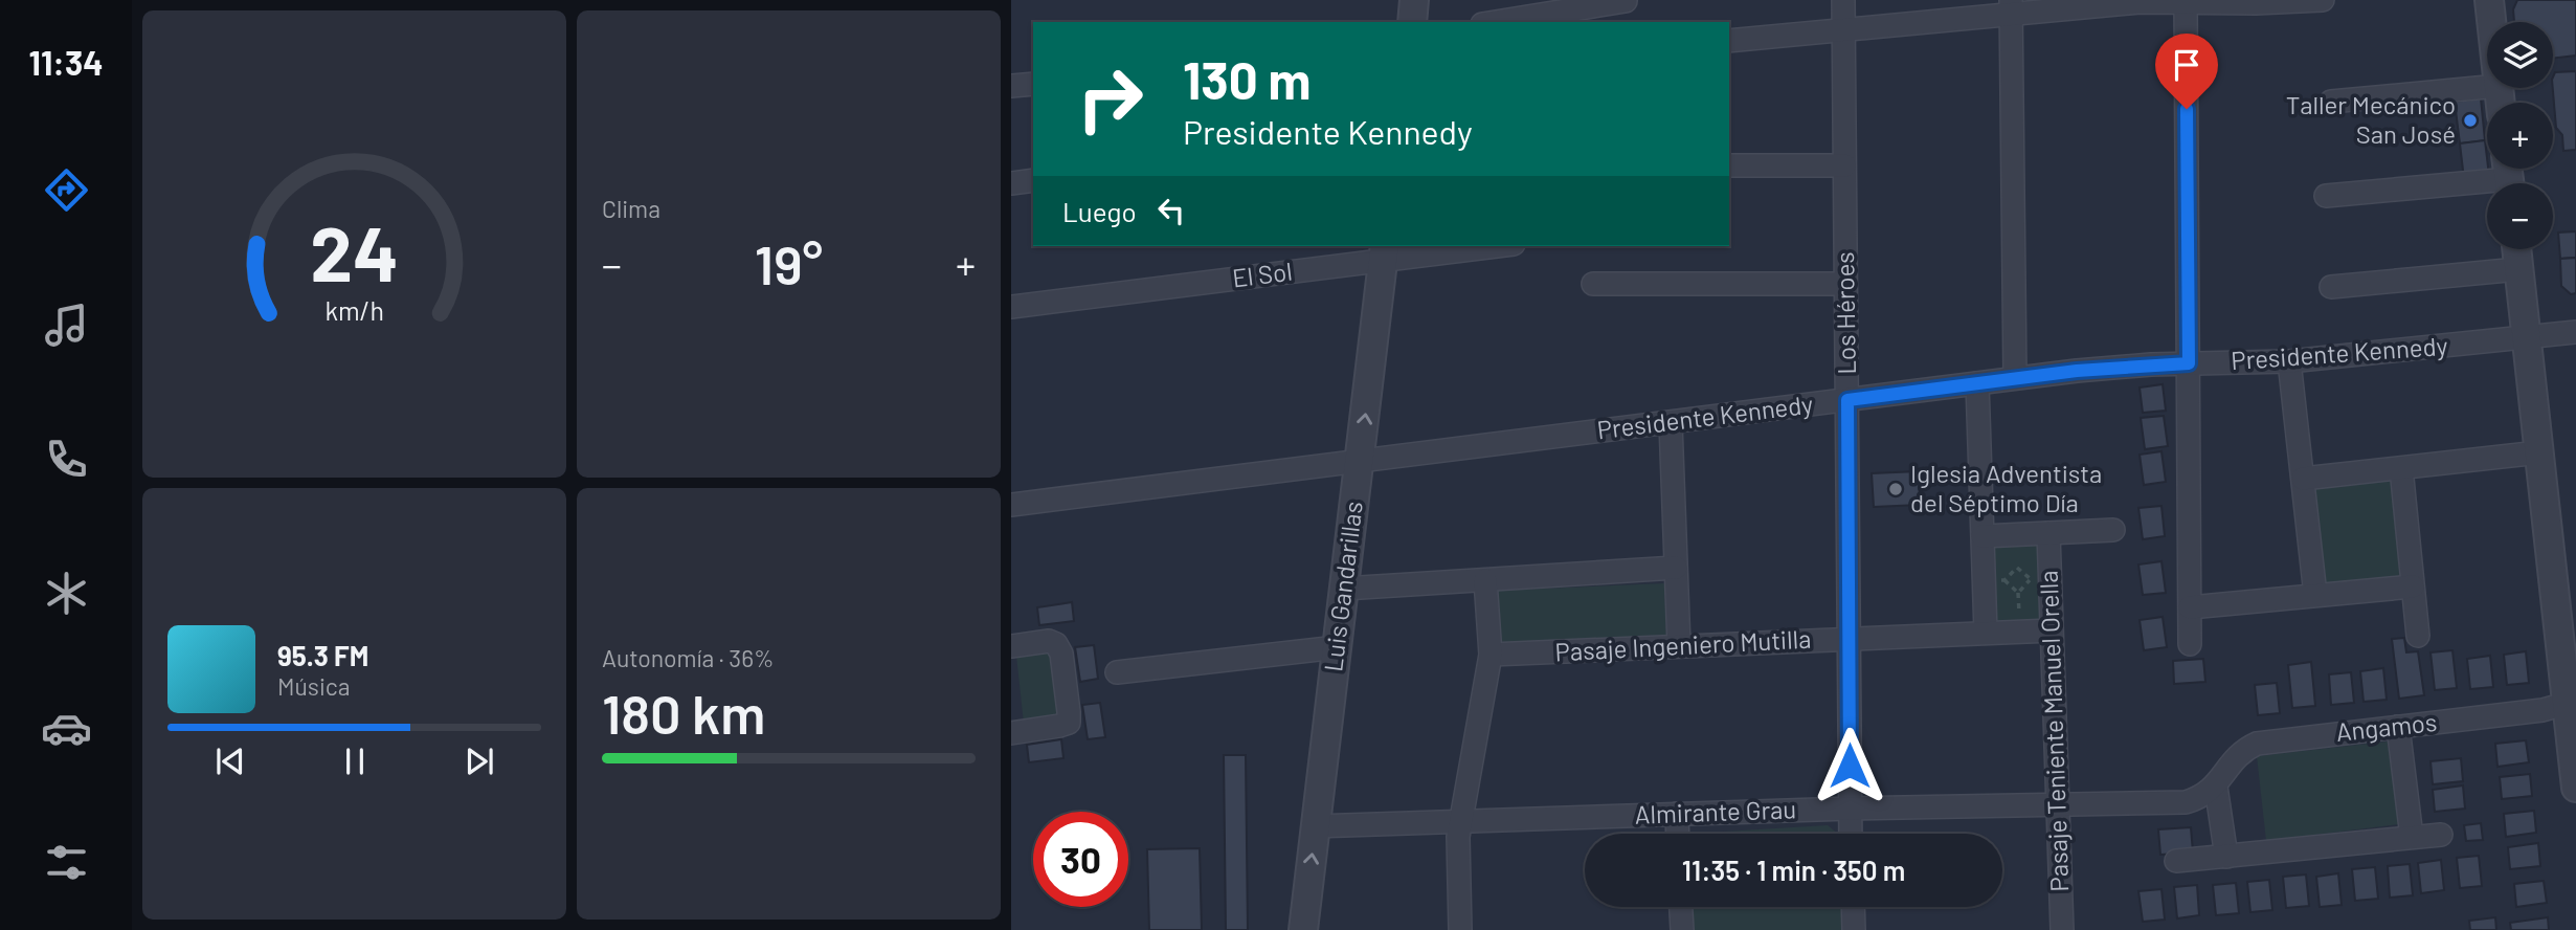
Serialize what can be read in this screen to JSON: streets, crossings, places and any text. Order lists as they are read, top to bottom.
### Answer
{
  "streets": {
    "street": [
      "El Sol",
      "Los Héroes",
      "Presidente Kennedy",
      "Luis Gandarillas",
      "Pasaje Ingeniero Mutilla",
      "Angamos",
      "Pasaje Teniente Manuel Orella",
      "Almirante Grau"
    ]
  },
  "crossings": [
    ["El Sol", "Luis Gandarillas"],
    ["Los Héroes", "Presidente Kennedy"],
    ["Los Héroes", "Pasaje Ingeniero Mutilla"],
    ["Los Héroes", "Almirante Grau"],
    ["Presidente Kennedy", "Luis Gandarillas"],
    ["Luis Gandarillas", "Almirante Grau"],
    ["Pasaje Ingeniero Mutilla", "Pasaje Teniente Manuel Orella"],
    ["Angamos", "Almirante Grau"],
    ["Pasaje Teniente Manuel Orella", "Almirante Grau"]
  ],
  "one_way": ["Luis Gandarillas"],
  "places": ["Taller Mecánico San José", "Iglesia Adventista del Séptimo Día"],
  "page": {
    "tabs": "11:34",
    "tile": [
      "Clima",
      ["Autonomía · 36%", "180 km"]
    ],
    "map_buttons": ["+", "−"],
    "turn": ["130 m", "Presidente Kennedy"],
    "then": "Luego",
    "heat": ["−", "19°", "+"],
    "song": ["95.3 FM", "Música"],
    "limit": "30",
    "trip": "11:35 · 1 min · 350 m",
    "gauge": ["24", "km/h"]
  }
}
